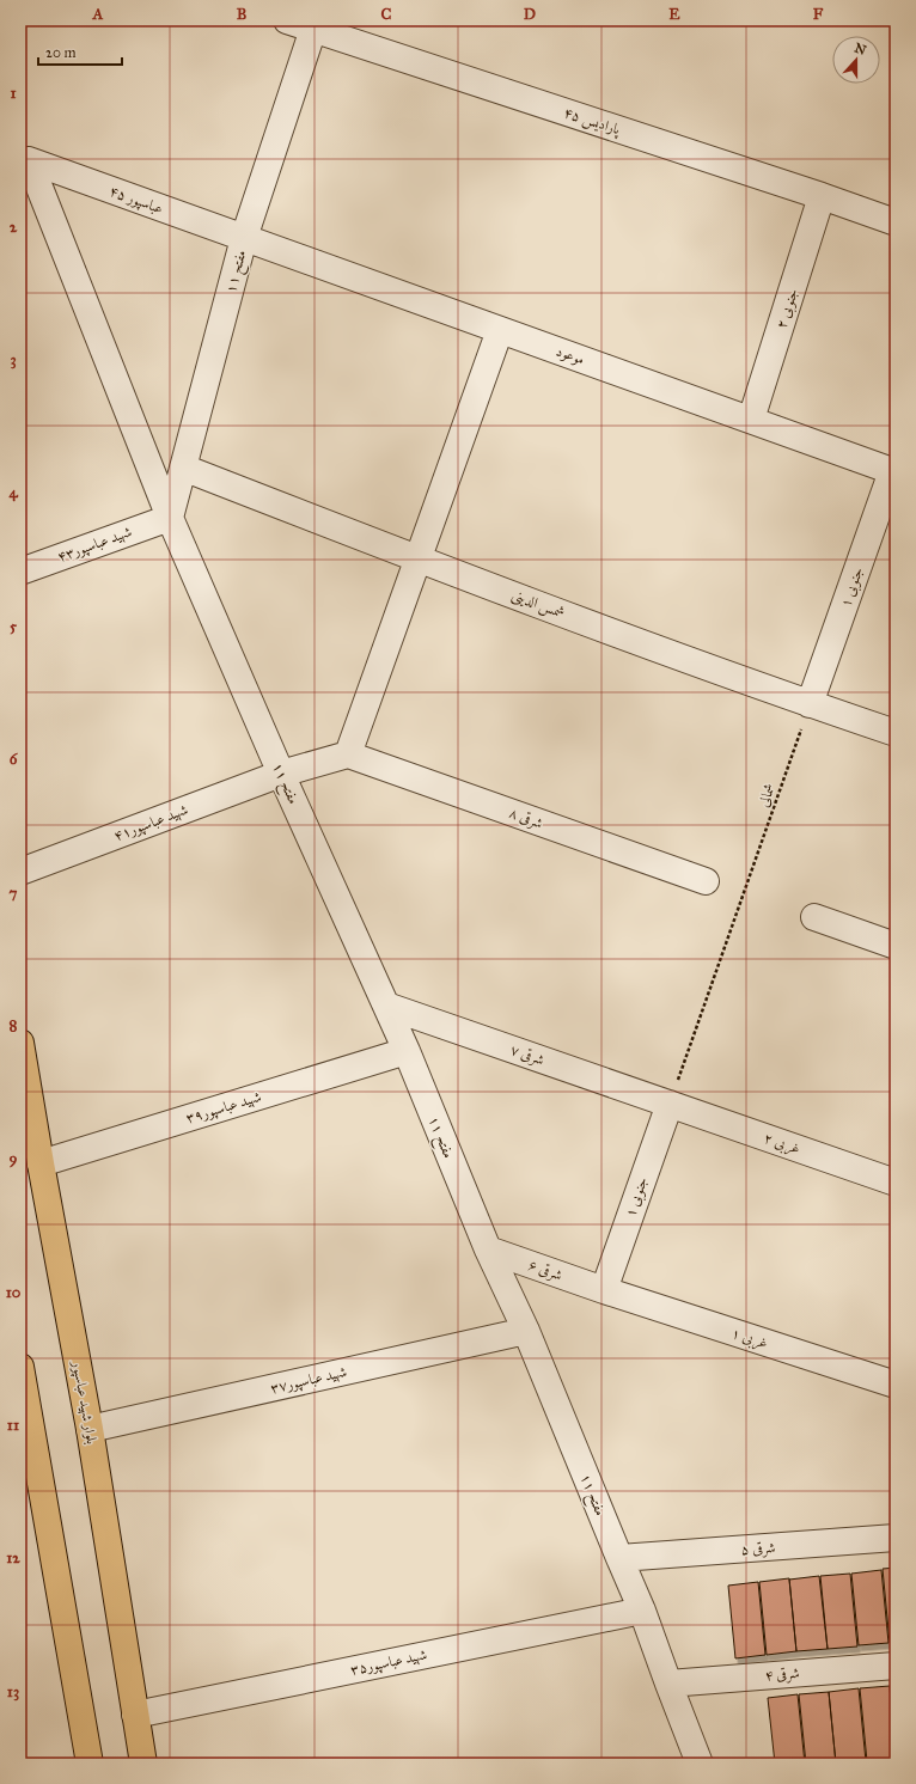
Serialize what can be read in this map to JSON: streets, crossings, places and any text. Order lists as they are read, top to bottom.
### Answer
{
  "streets": {
    "main road": ["بلوار شهید عباسپور"],
    "street": [
      "پارادیس ۴۵",
      "عباسپور ۴۵",
      "مفتح ۱۱",
      "جنوبی ۲",
      "موعود",
      "۴۳شهید عباسپور",
      "۱ جنوبی",
      "شمس الدینی",
      "شرقی ۸",
      "۴۱شهید عباسپور",
      "شرقی ۷",
      "شهید عباسپور۳۹",
      "غربی ۲",
      "جنوبی ۱",
      "شرقی ۶",
      "غربی ۱",
      "شهید عباسپور۳۷",
      "شرقی ۵",
      "شهید عباسپور۳۵",
      "۴ شرقی"
    ],
    "path": ["شمالی"]
  },
  "crossings": [
    ["پارادیس ۴۵", "مفتح ۱۱"],
    ["پارادیس ۴۵", "جنوبی ۲"],
    ["عباسپور ۴۵", "مفتح ۱۱"],
    ["عباسپور ۴۵", "موعود"],
    ["مفتح ۱۱", "موعود"],
    ["مفتح ۱۱", "۴۳شهید عباسپور"],
    ["مفتح ۱۱", "شمس الدینی"],
    ["مفتح ۱۱", "۴۱شهید عباسپور"],
    ["مفتح ۱۱", "شرقی ۷"],
    ["مفتح ۱۱", "شهید عباسپور۳۹"],
    ["مفتح ۱۱", "شرقی ۶"],
    ["مفتح ۱۱", "شهید عباسپور۳۷"],
    ["مفتح ۱۱", "شرقی ۵"],
    ["مفتح ۱۱", "شهید عباسپور۳۵"],
    ["مفتح ۱۱", "۴ شرقی"],
    ["جنوبی ۲", "موعود"],
    ["موعود", "۱ جنوبی"],
    ["۱ جنوبی", "شمس الدینی"],
    ["۱ جنوبی", "شمالی"],
    ["شمس الدینی", "شمالی"],
    ["شمالی", "شرقی ۷"],
    ["شمالی", "غربی ۲"],
    ["شمالی", "جنوبی ۱"],
    ["شرقی ۸", "۴۱شهید عباسپور"],
    ["شرقی ۷", "غربی ۲"],
    ["شرقی ۷", "جنوبی ۱"],
    ["شهید عباسپور۳۹", "بلوار شهید عباسپور"],
    ["غربی ۲", "جنوبی ۱"],
    ["جنوبی ۱", "شرقی ۶"],
    ["جنوبی ۱", "غربی ۱"],
    ["شرقی ۶", "غربی ۱"],
    ["شهید عباسپور۳۷", "بلوار شهید عباسپور"],
    ["بلوار شهید عباسپور", "شهید عباسپور۳۵"]
  ],
  "scale_bar": "20 m",
  "north": "top",
  "grid": {
    "columns": [
      "A",
      "B",
      "C",
      "D",
      "E",
      "F"
    ],
    "rows": [
      "1",
      "2",
      "3",
      "4",
      "5",
      "6",
      "7",
      "8",
      "9",
      "10",
      "11",
      "12",
      "13"
    ]
  }
}
